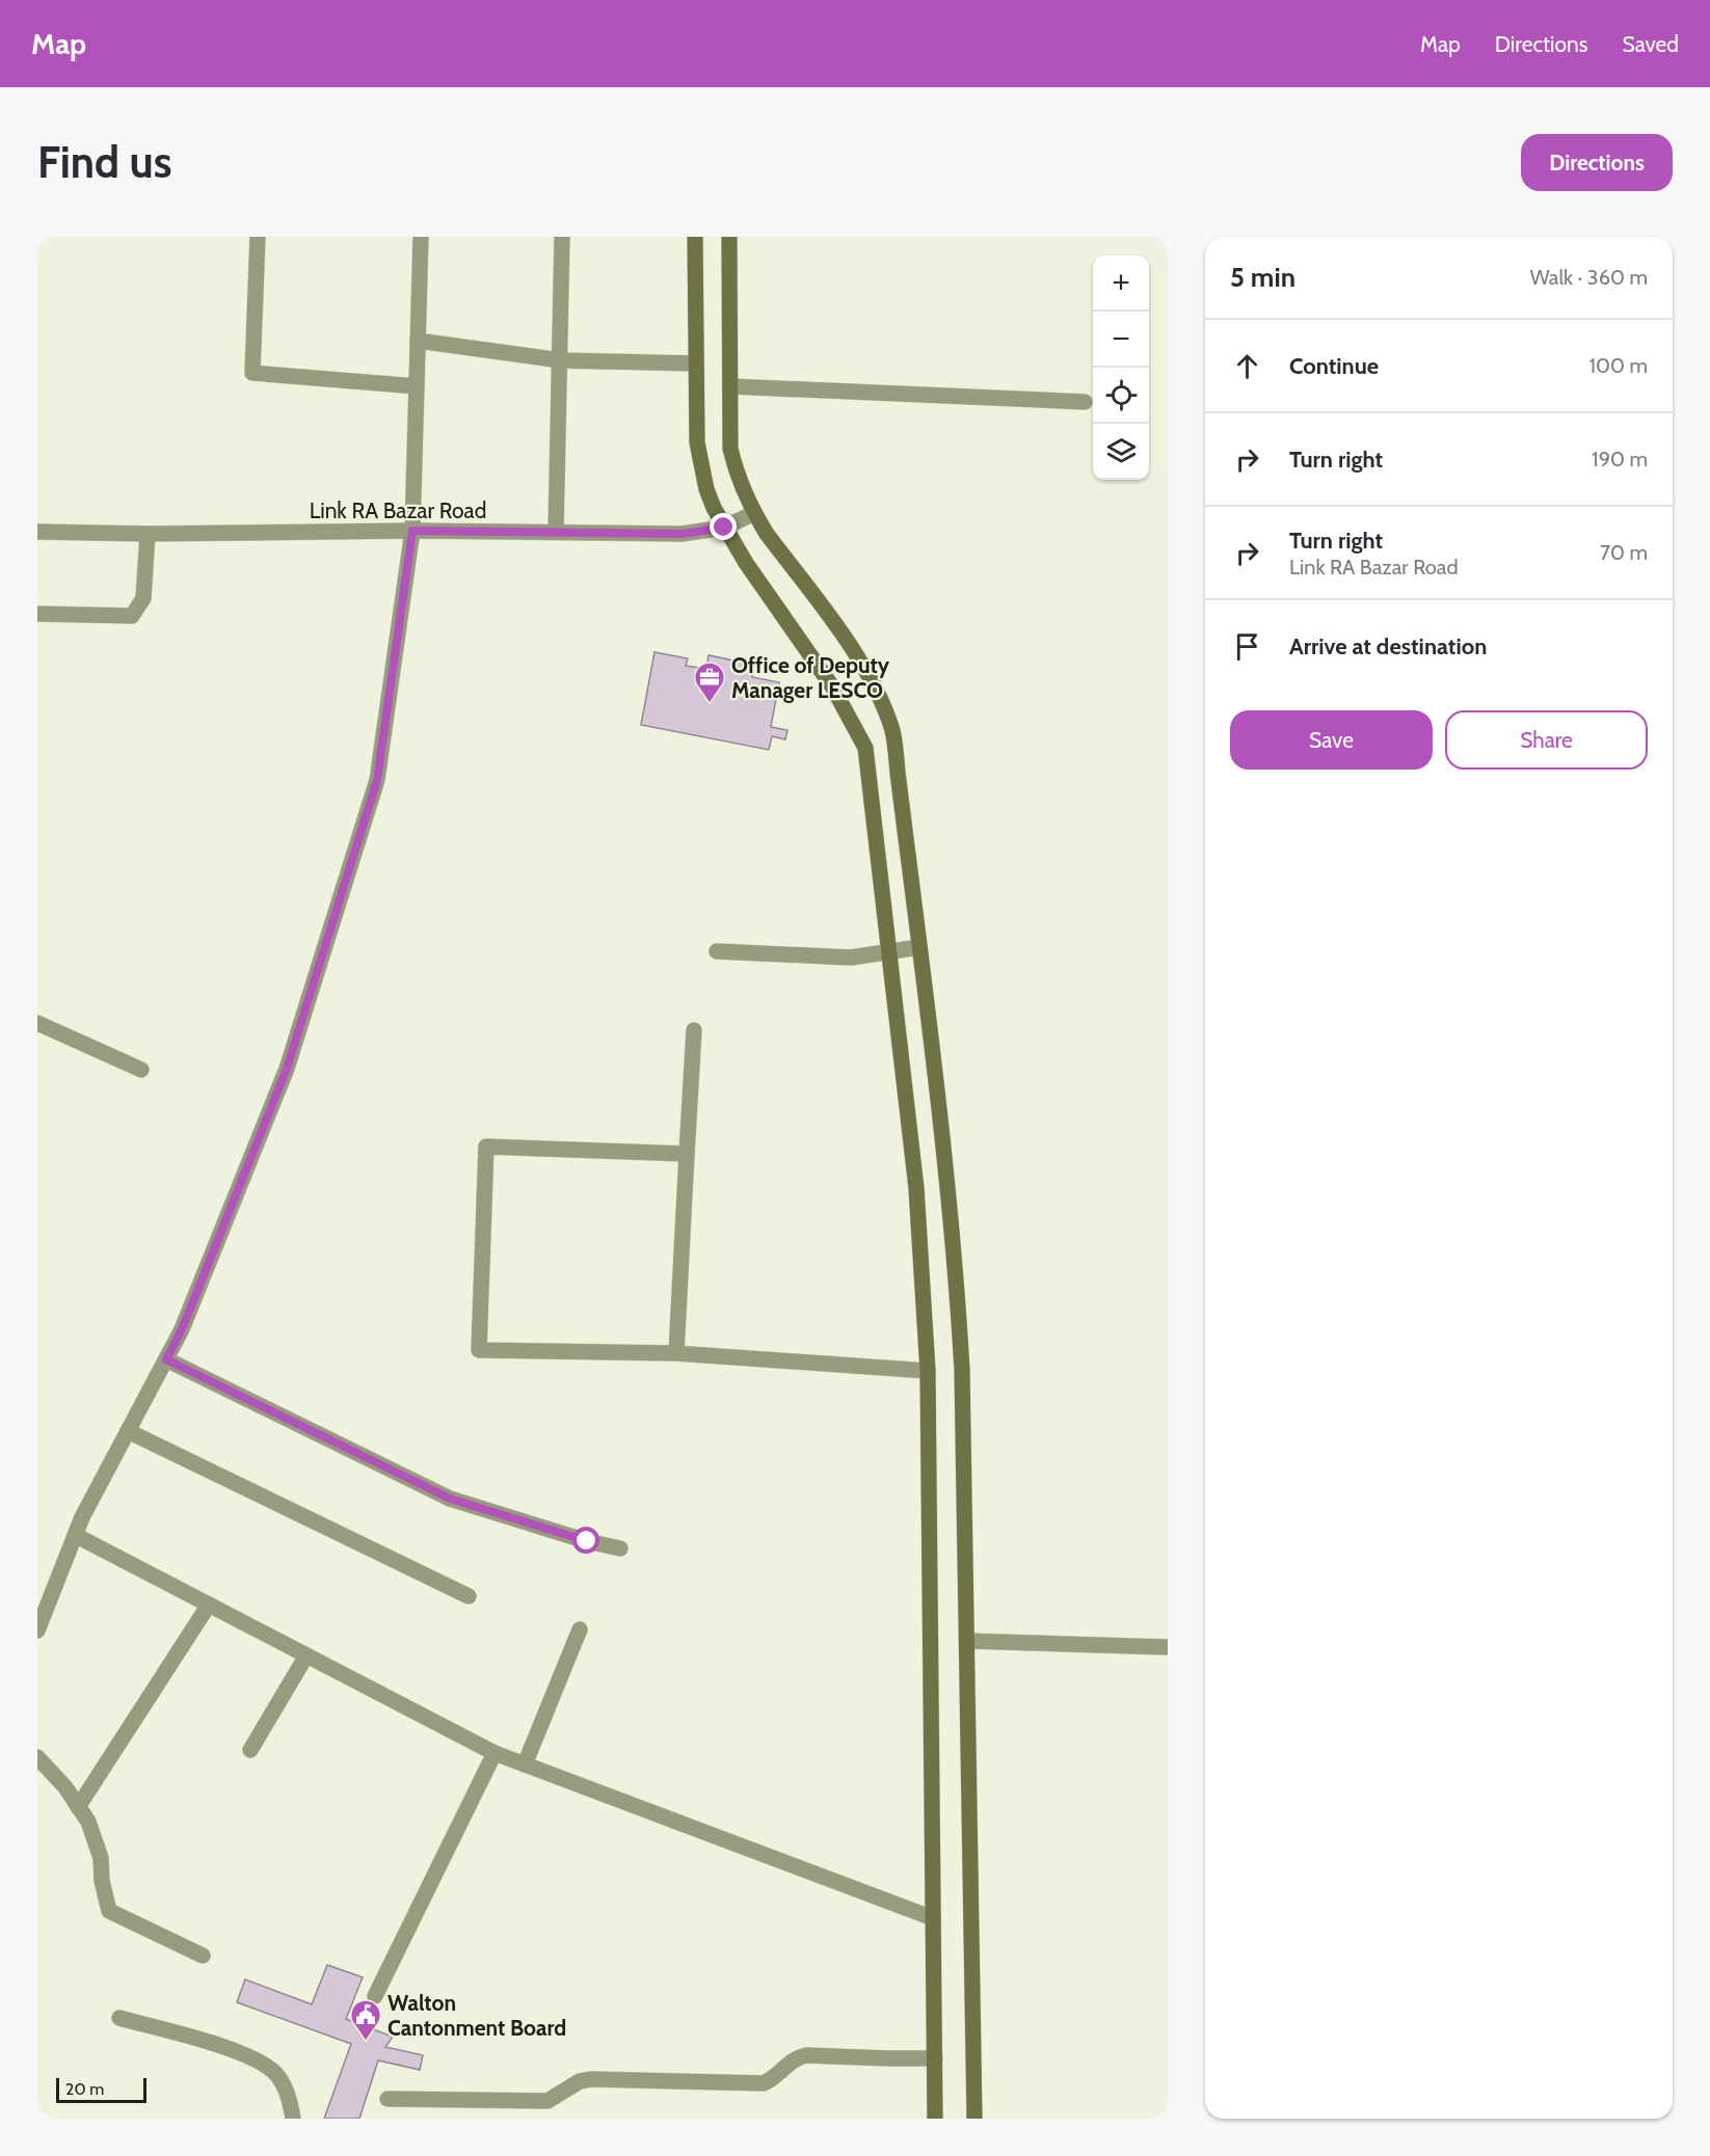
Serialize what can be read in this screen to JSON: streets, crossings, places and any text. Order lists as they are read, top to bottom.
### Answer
{
  "streets": {
    "street": ["Link RA Bazar Road"]
  },
  "places": {
    "office": ["Office of Deputy Manager LESCO"],
    "public building": ["Walton Cantonment Board"]
  },
  "scale_bar": "20 m",
  "page": {
    "header": "Map",
    "nav": ["Map", "Directions", "Saved"],
    "buttons": [
      "Directions",
      ["Save", "Share"]
    ],
    "title": "Find us",
    "heading": ["5 min", "Walk · 360 m"],
    "map_buttons": ["+", "−"],
    "list": [
      ["Continue", "100 m"],
      ["Turn right", "190 m"],
      ["Turn right", "Link RA Bazar Road", "70 m"],
      "Arrive at destination"
    ],
    "scale": "20 m"
  }
}
